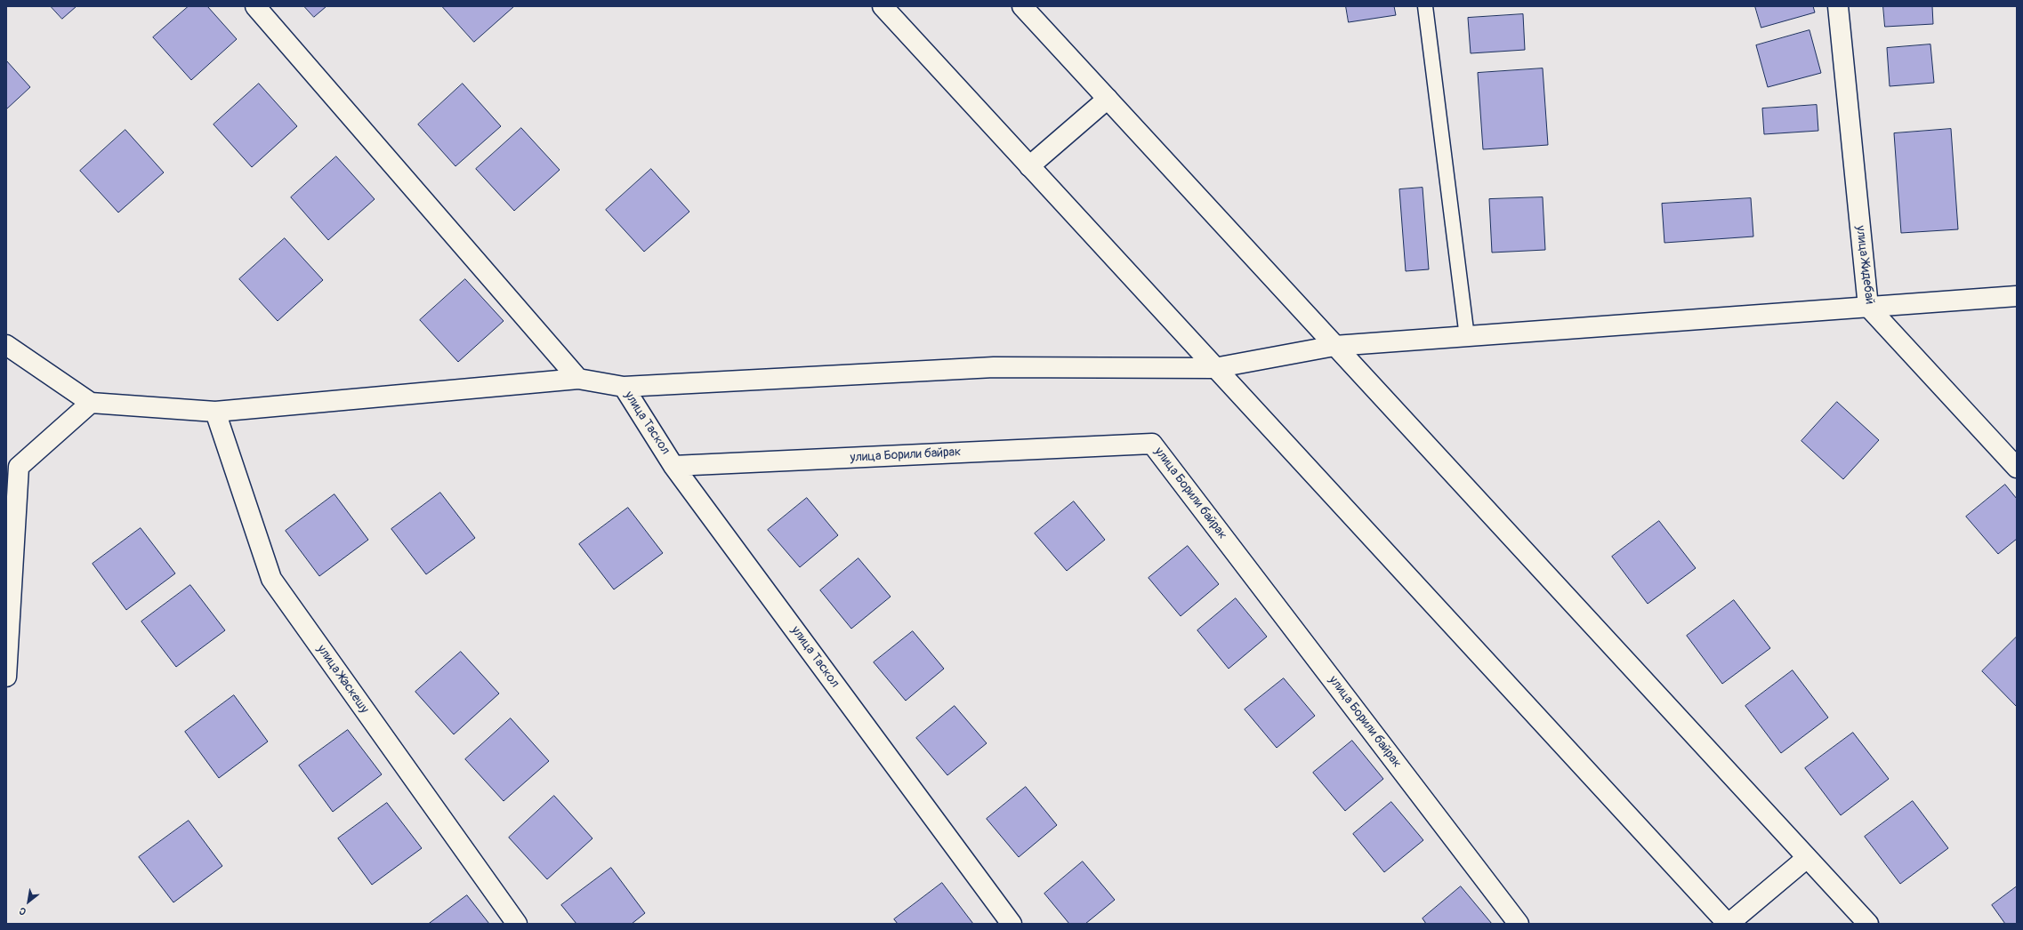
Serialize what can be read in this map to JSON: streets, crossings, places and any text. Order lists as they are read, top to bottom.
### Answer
{
  "streets": {
    "street": [
      "улица Жидебай",
      "улица Таскол",
      "улица Борили байрак",
      "улица Жаскешу"
    ]
  },
  "crossings": [
    ["улица Таскол", "улица Борили байрак"]
  ],
  "north": "bottom left"
}
